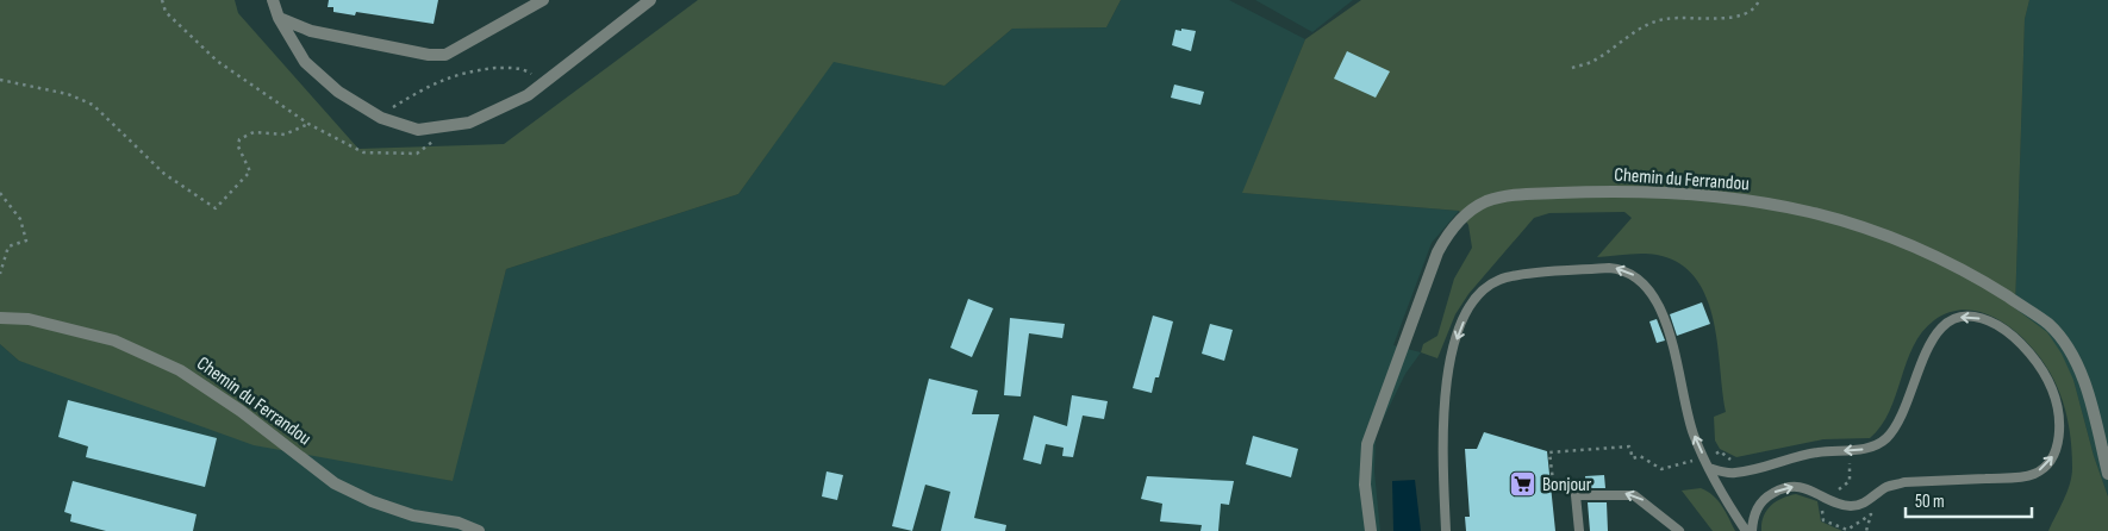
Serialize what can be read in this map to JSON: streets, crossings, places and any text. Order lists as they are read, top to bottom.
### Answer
{
  "streets": {
    "street": ["Chemin du Ferrandou"]
  },
  "places": {
    "supermarket": ["Bonjour"]
  },
  "scale_bar": "50 m"
}
